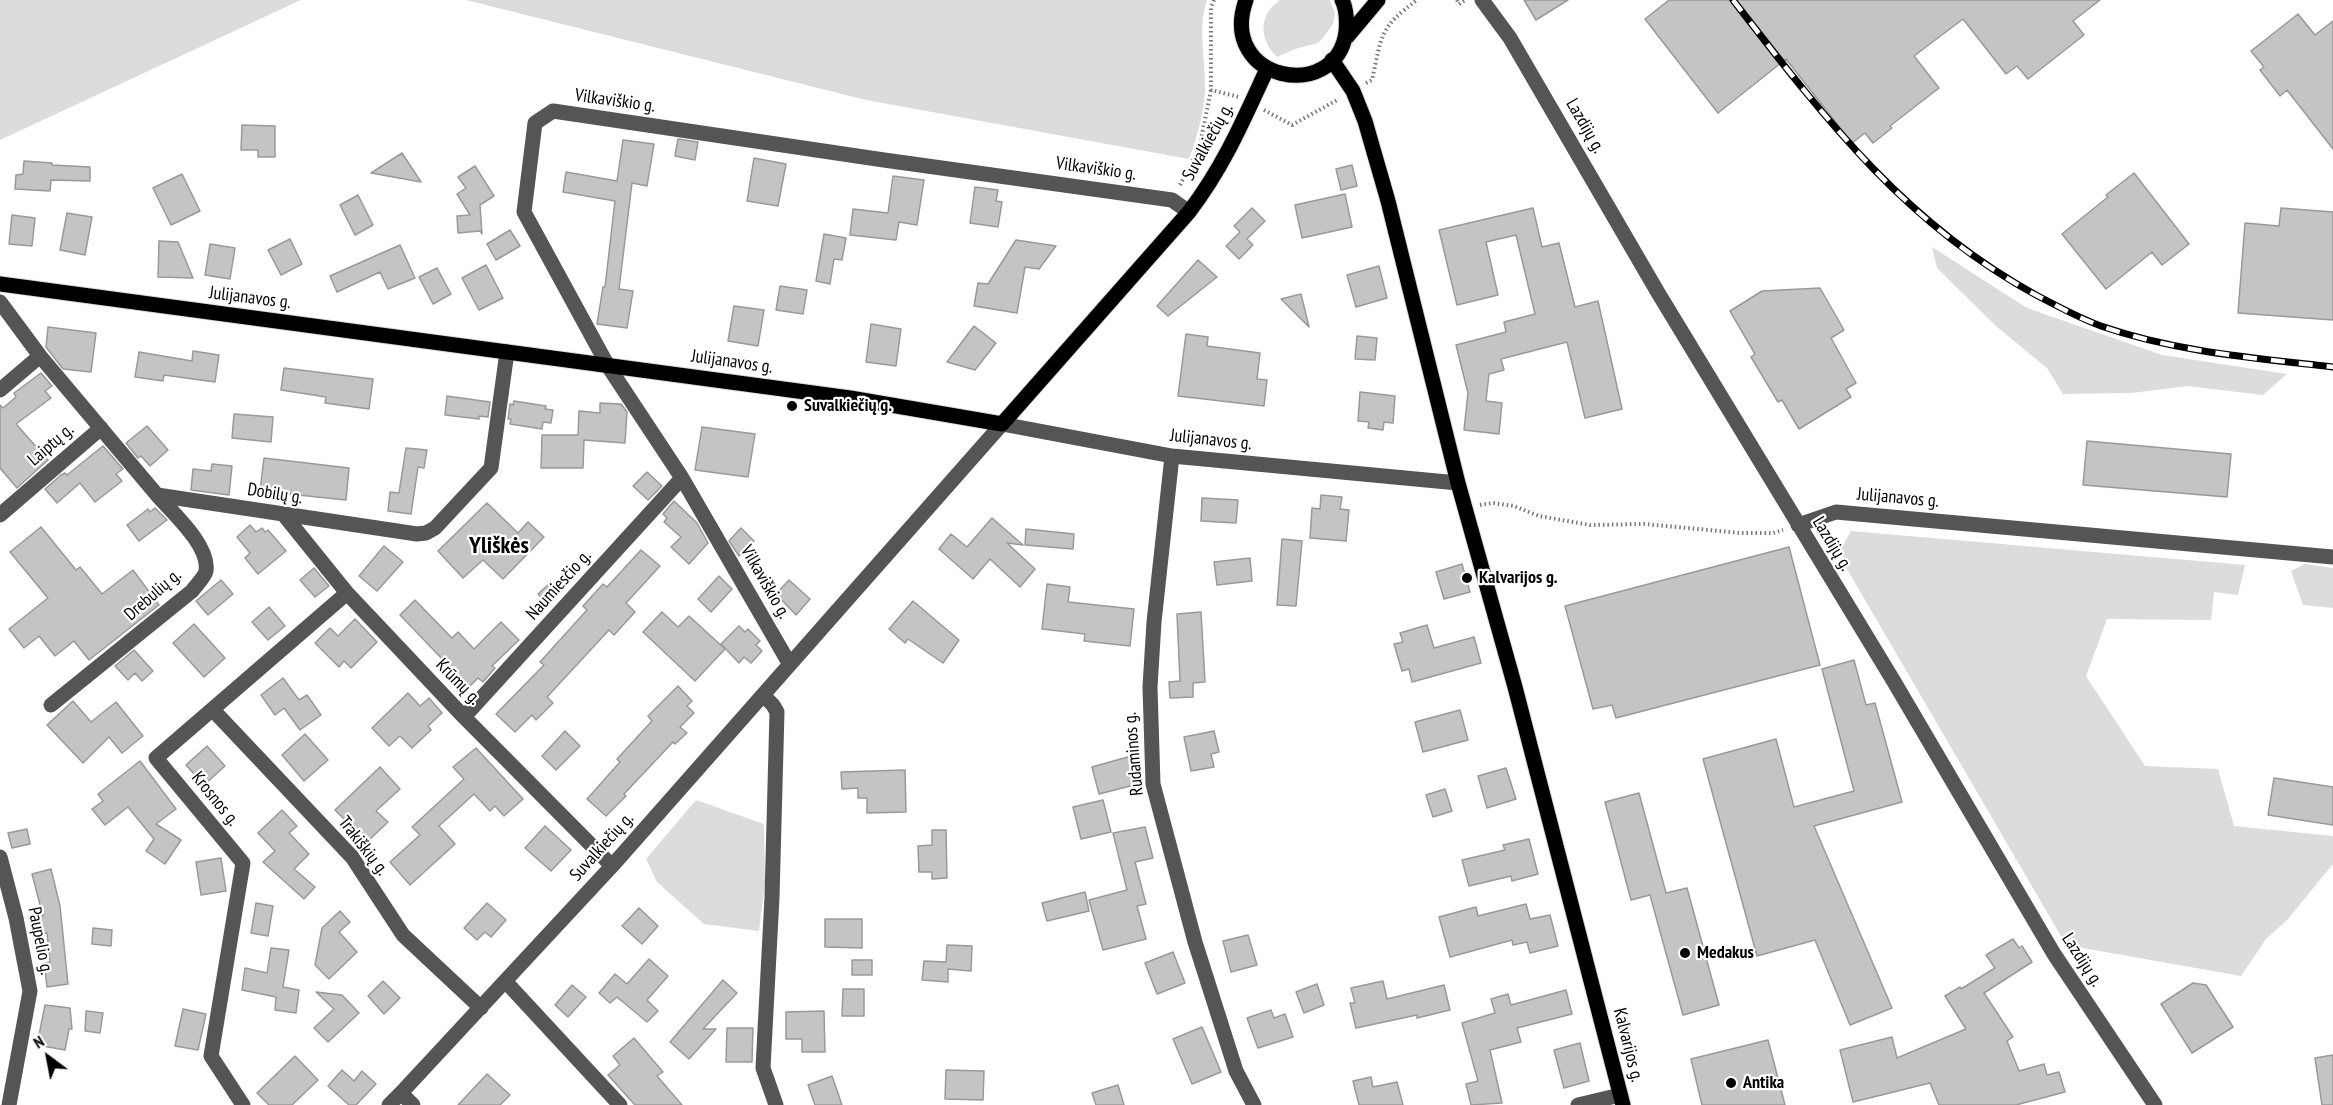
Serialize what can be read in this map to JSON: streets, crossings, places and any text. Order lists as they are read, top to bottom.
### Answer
{
  "streets": {
    "main road": ["Suvalkiečių g.", "Julijanavos g.", "Kalvarijos g."],
    "street": [
      "Vilkaviškio g.",
      "Lazdijų g.",
      "Laiptų g.",
      "Dobilų g.",
      "Naumiesčio g.",
      "Drebulių g.",
      "Krūmų g.",
      "Rudaminos g.",
      "Krosnos g.",
      "Trakiškių g.",
      "Paupelio g."
    ]
  },
  "crossings": [
    ["Vilkaviškio g.", "Suvalkiečių g."],
    ["Vilkaviškio g.", "Julijanavos g."],
    ["Vilkaviškio g.", "Naumiesčio g."],
    ["Lazdijų g.", "Julijanavos g."],
    ["Suvalkiečių g.", "Julijanavos g."],
    ["Suvalkiečių g.", "Krūmų g."],
    ["Suvalkiečių g.", "Trakiškių g."],
    ["Julijanavos g.", "Dobilų g."],
    ["Julijanavos g.", "Rudaminos g."],
    ["Julijanavos g.", "Kalvarijos g."],
    ["Dobilų g.", "Drebulių g."],
    ["Dobilų g.", "Krūmų g."],
    ["Naumiesčio g.", "Krūmų g."],
    ["Krūmų g.", "Krosnos g."],
    ["Krosnos g.", "Trakiškių g."]
  ],
  "districts": ["Yliškės"],
  "places": [
    "Suvalkiečių g.",
    "Kalvarijos g.",
    "Medakus",
    "Antika"
  ],
  "north": "top left"
}
